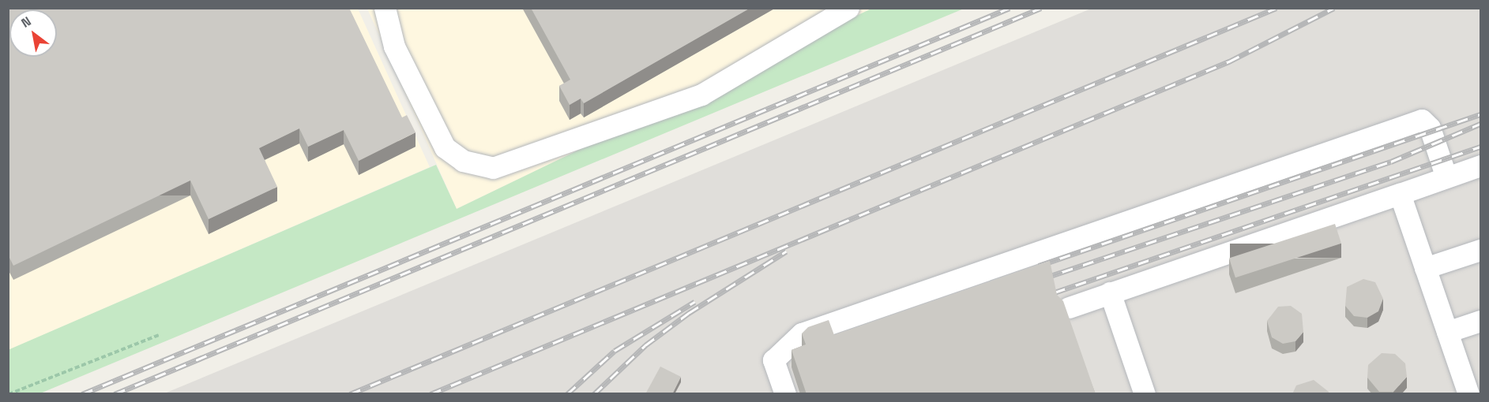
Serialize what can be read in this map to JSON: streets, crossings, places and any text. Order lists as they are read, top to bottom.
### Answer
{
  "north": "top left"
}
